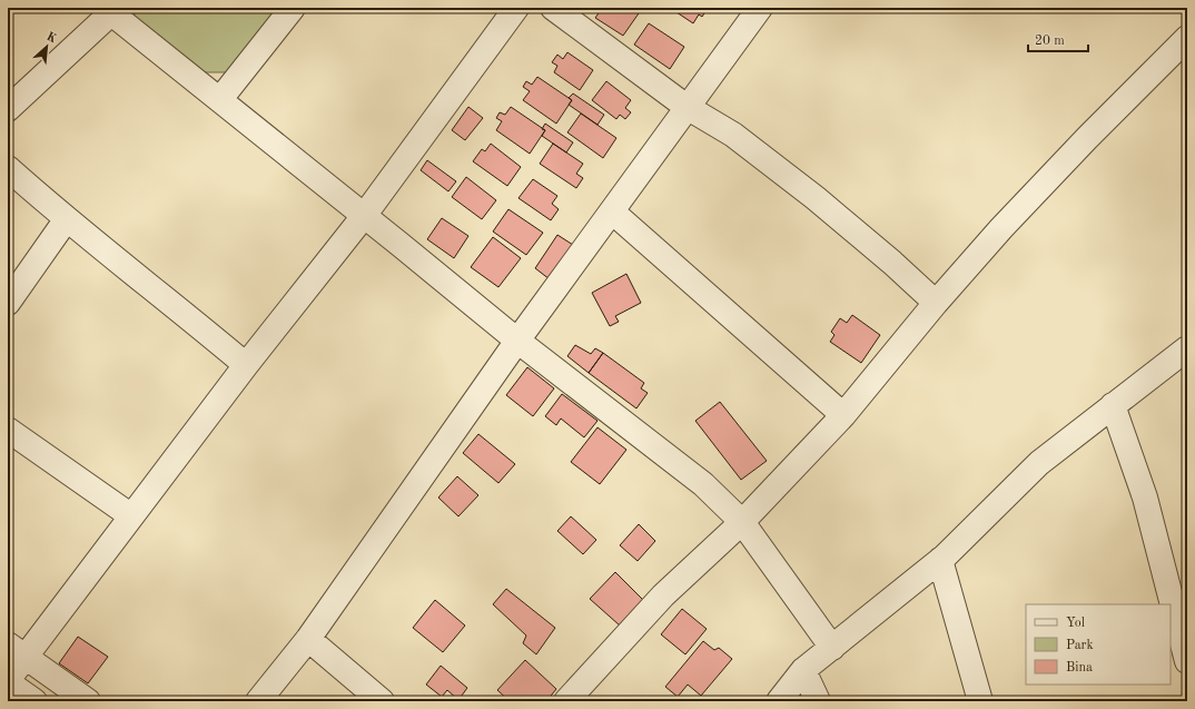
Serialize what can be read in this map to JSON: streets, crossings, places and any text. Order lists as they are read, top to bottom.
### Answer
{
  "legend": ["Yol", "Park", "Bina"],
  "scale_bar": "20 m",
  "north": "top right"
}
